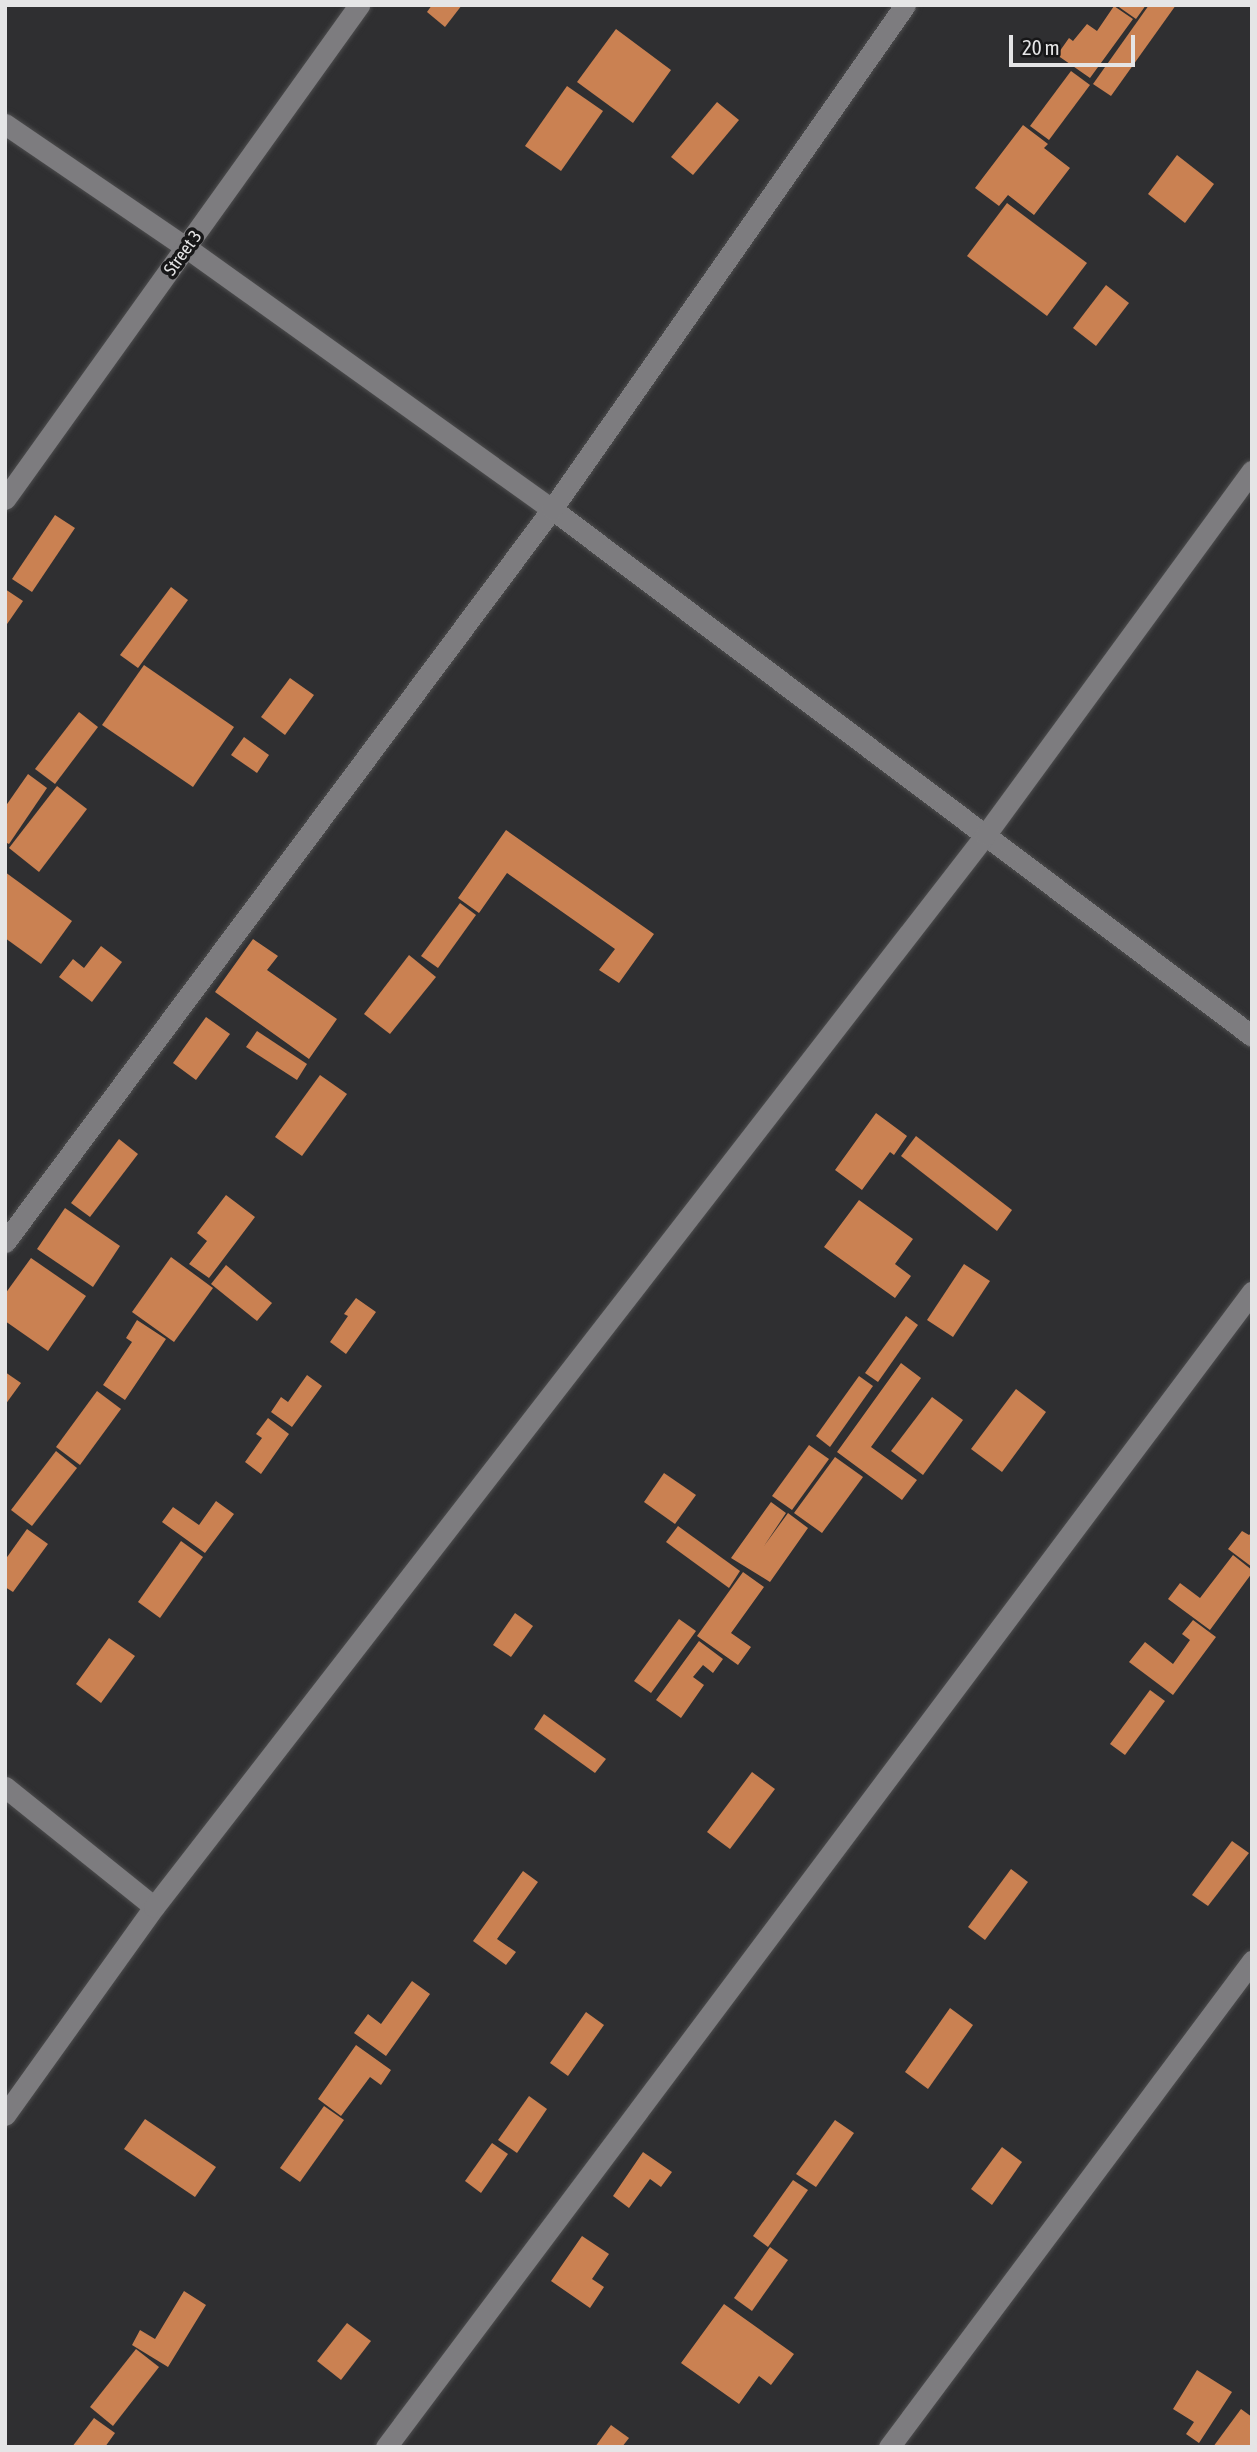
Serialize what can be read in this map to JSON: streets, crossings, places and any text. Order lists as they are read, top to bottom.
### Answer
{
  "streets": {
    "street": ["Street 3"]
  },
  "scale_bar": "20 m"
}
